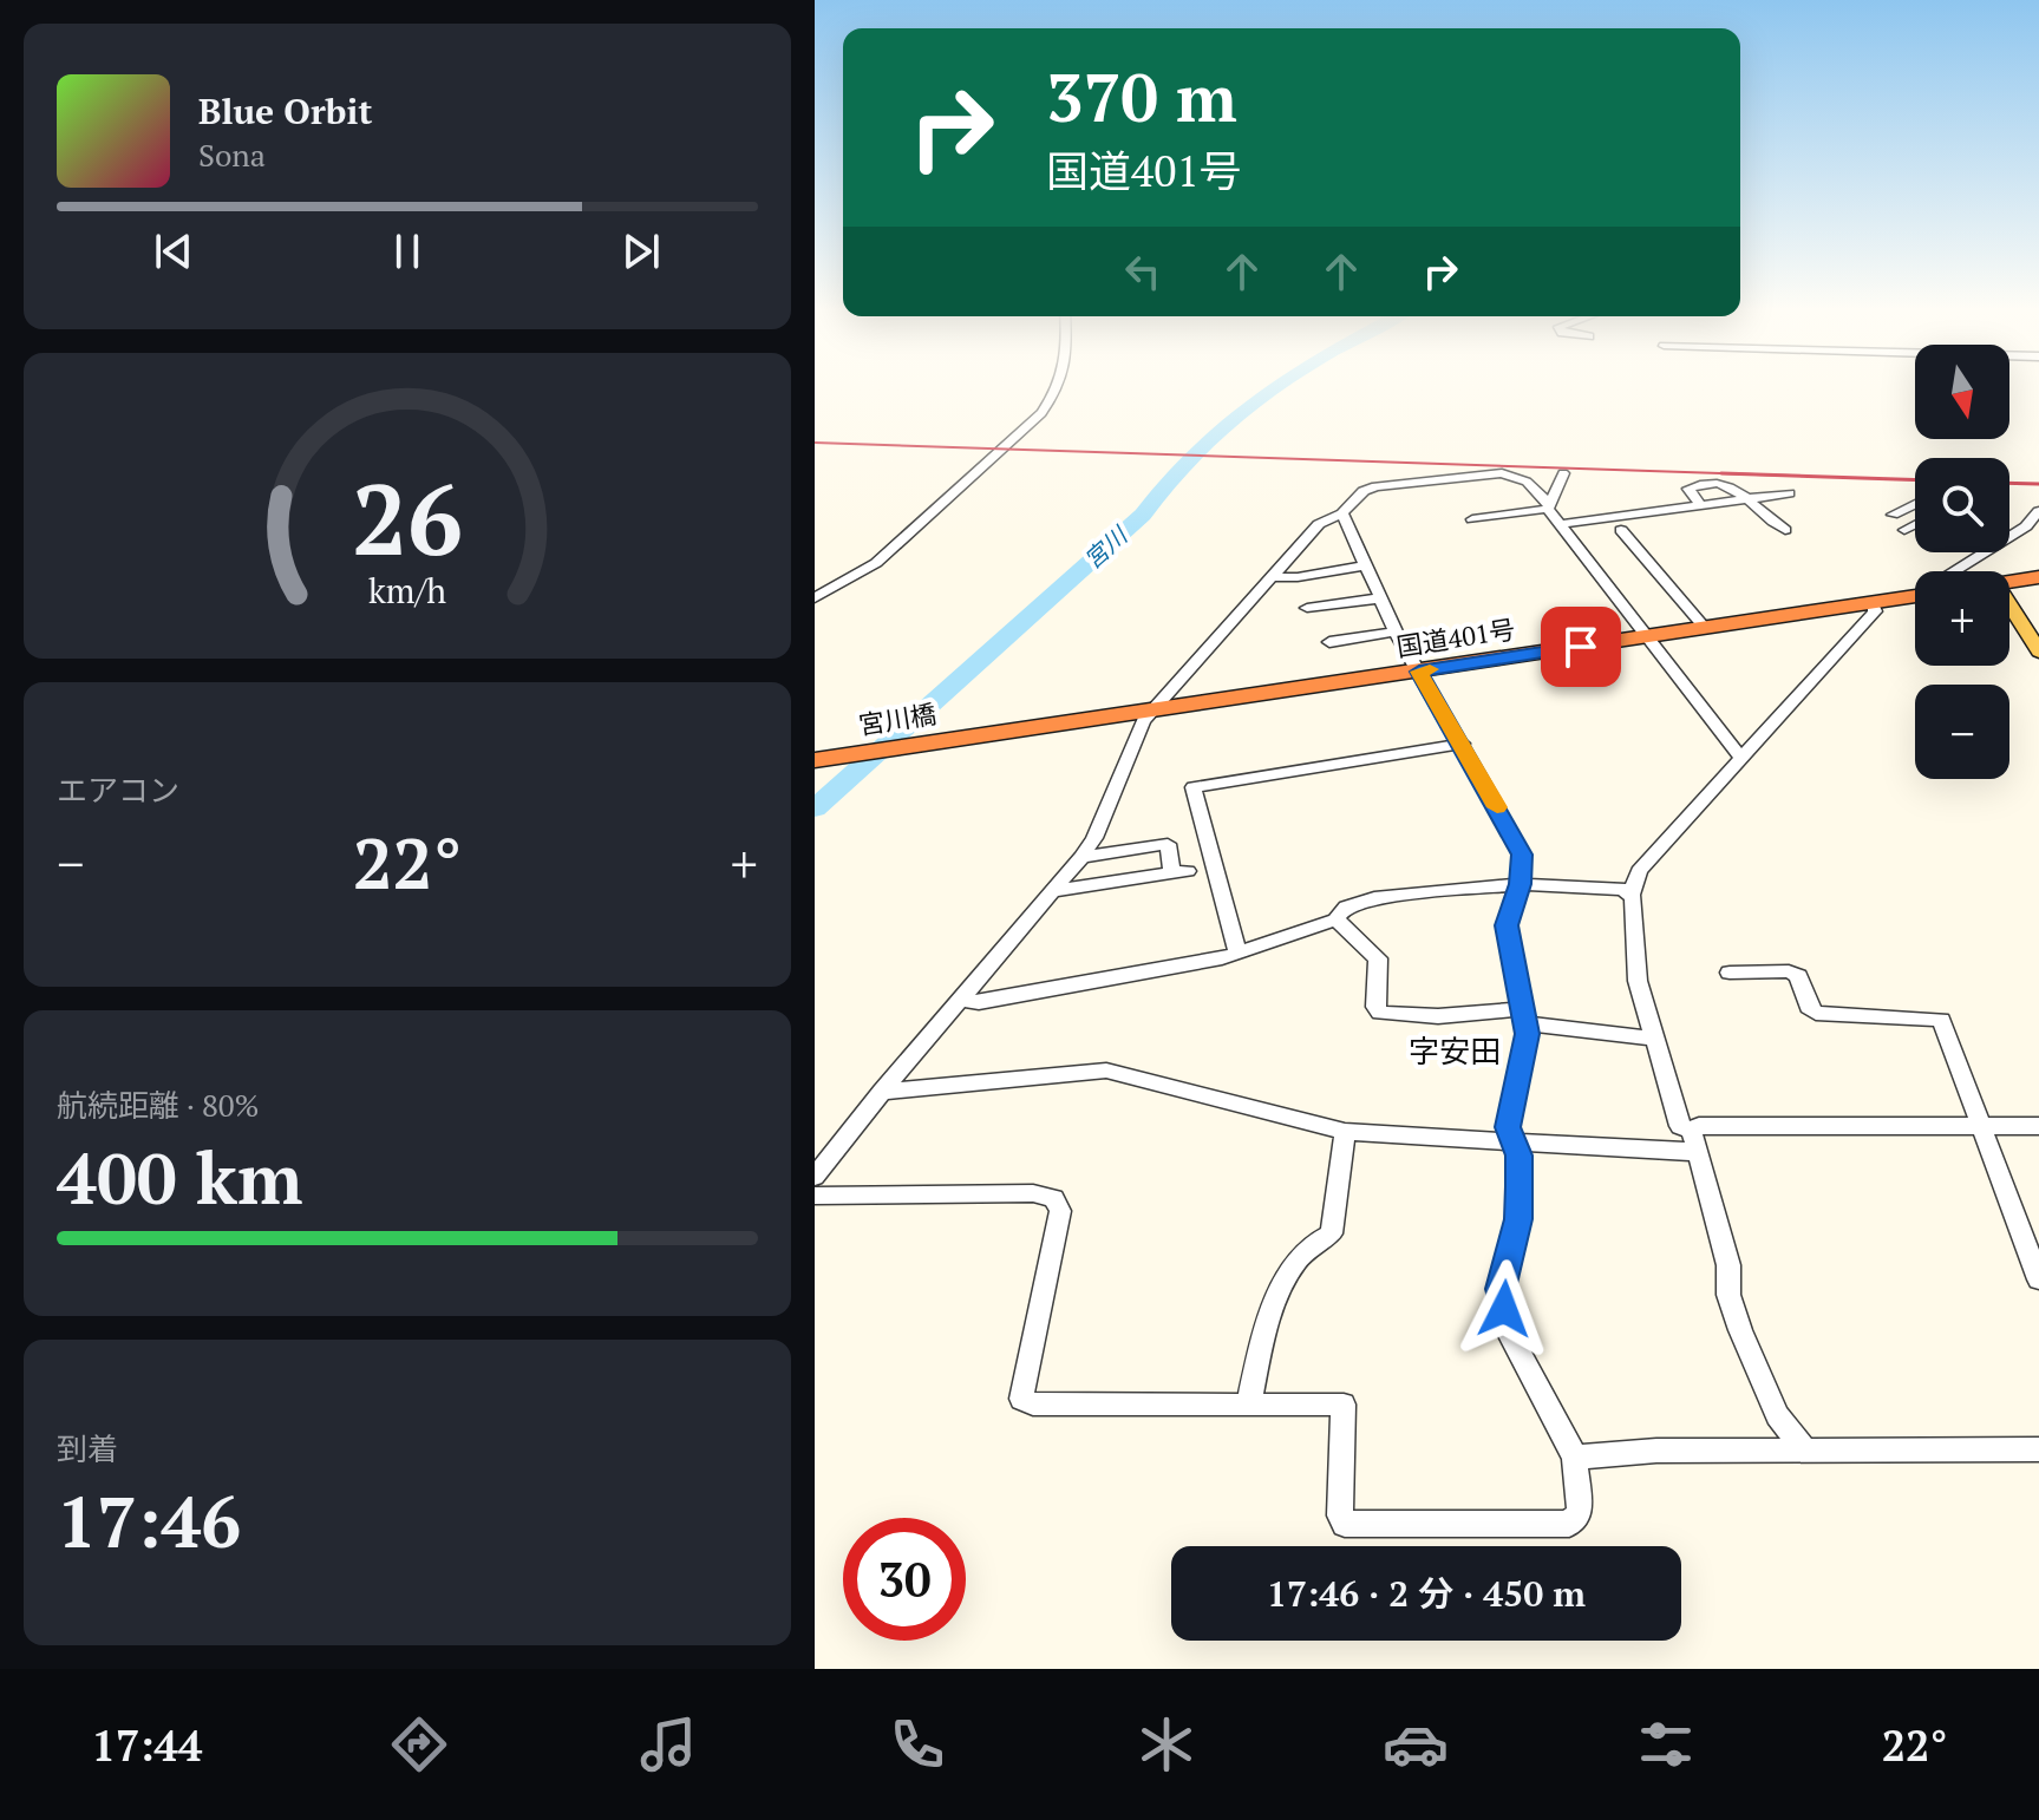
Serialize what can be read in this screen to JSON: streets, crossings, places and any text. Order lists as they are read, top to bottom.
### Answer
{
  "streets": {
    "highway": ["国道401号", "宮川橋"]
  },
  "crossings": [
    ["国道401号", "宮川橋"]
  ],
  "districts": ["字安田"],
  "water": ["宮川"],
  "north": "bottom",
  "page": {
    "turn": ["370 m", "国道401号"],
    "song": ["Blue Orbit", "Sona"],
    "map_buttons": ["+", "−"],
    "tile": [
      "エアコン",
      ["航続距離 · 80%", "400 km"],
      ["到着", "17:46"]
    ],
    "heat": ["−", "22°", "+"],
    "limit": "30",
    "trip": "17:46 · 2 分 · 450 m",
    "tabs": ["17:44", "22°"],
    "gauge": ["26", "km/h"]
  }
}
